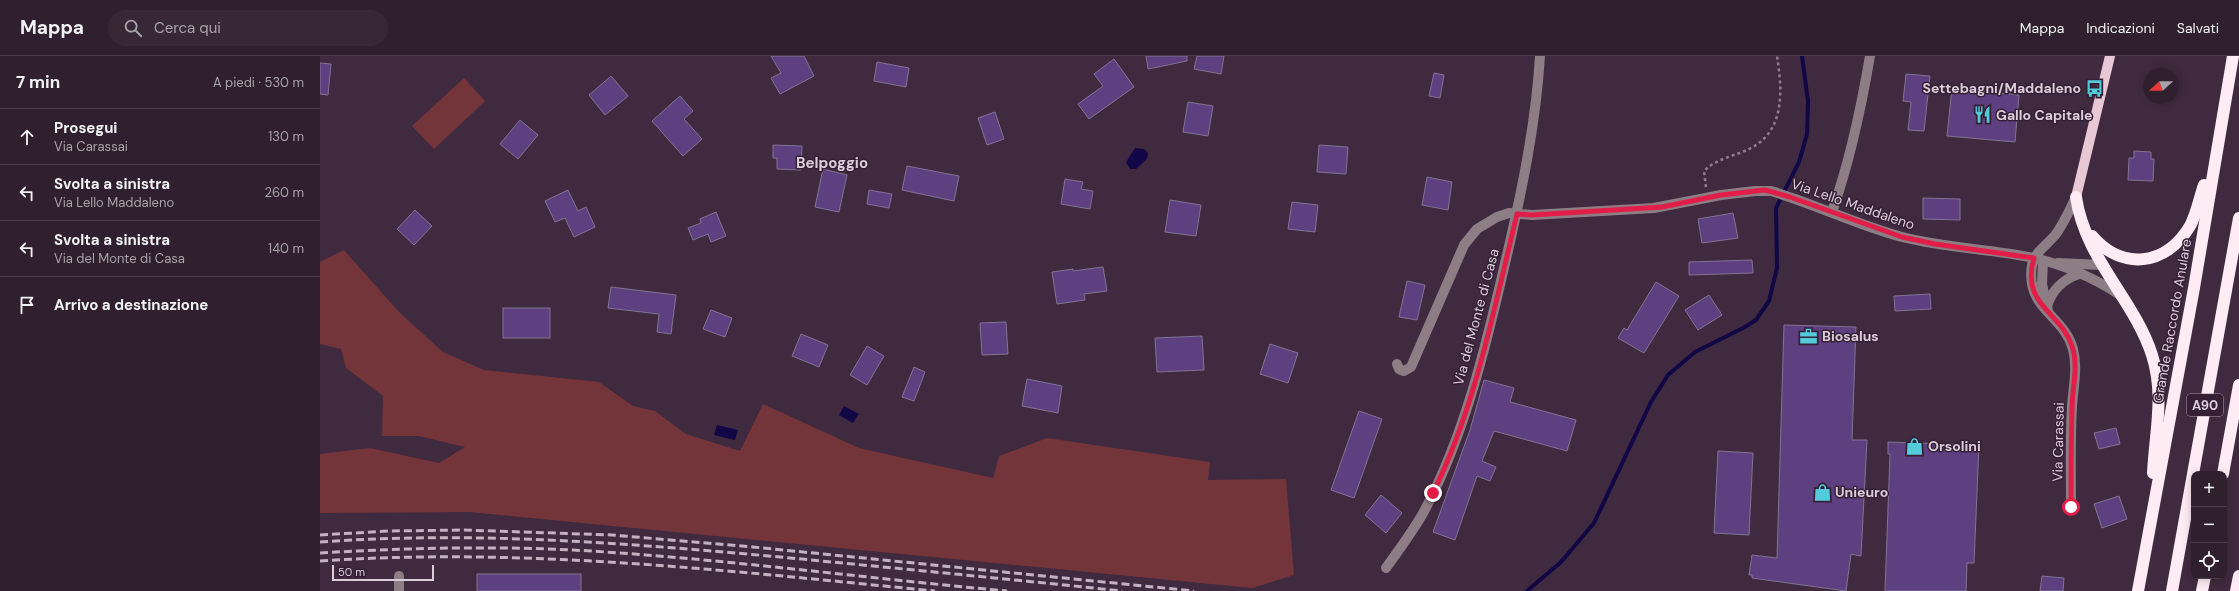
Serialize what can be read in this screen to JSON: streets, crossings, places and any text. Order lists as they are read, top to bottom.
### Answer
{
  "streets": {
    "highway": ["Grande Raccordo Anulare", "A90"],
    "street": ["Via Lello Maddaleno", "Via del Monte di Casa", "Via Carassai"]
  },
  "crossings": [
    ["Via Lello Maddaleno", "Via del Monte di Casa"],
    ["Via Lello Maddaleno", "Via Carassai"]
  ],
  "districts": ["Belpoggio"],
  "places": {
    "bus stop": ["Settebagni/Maddaleno"],
    "restaurant": ["Gallo Capitale"],
    "office": ["Biosalus"],
    "shop": ["Orsolini", "Unieuro"]
  },
  "scale_bar": "50 m",
  "north": "left",
  "page": {
    "header": "Mappa",
    "search": "Cerca qui",
    "nav": ["Mappa", "Indicazioni", "Salvati"],
    "heading": ["7 min", "A piedi · 530 m"],
    "list": [
      ["Prosegui", "Via Carassai", "130 m"],
      ["Svolta a sinistra", "Via Lello Maddaleno", "260 m"],
      ["Svolta a sinistra", "Via del Monte di Casa", "140 m"],
      "Arrivo a destinazione"
    ],
    "map_buttons": ["+", "−"],
    "scale": "50 m"
  }
}
